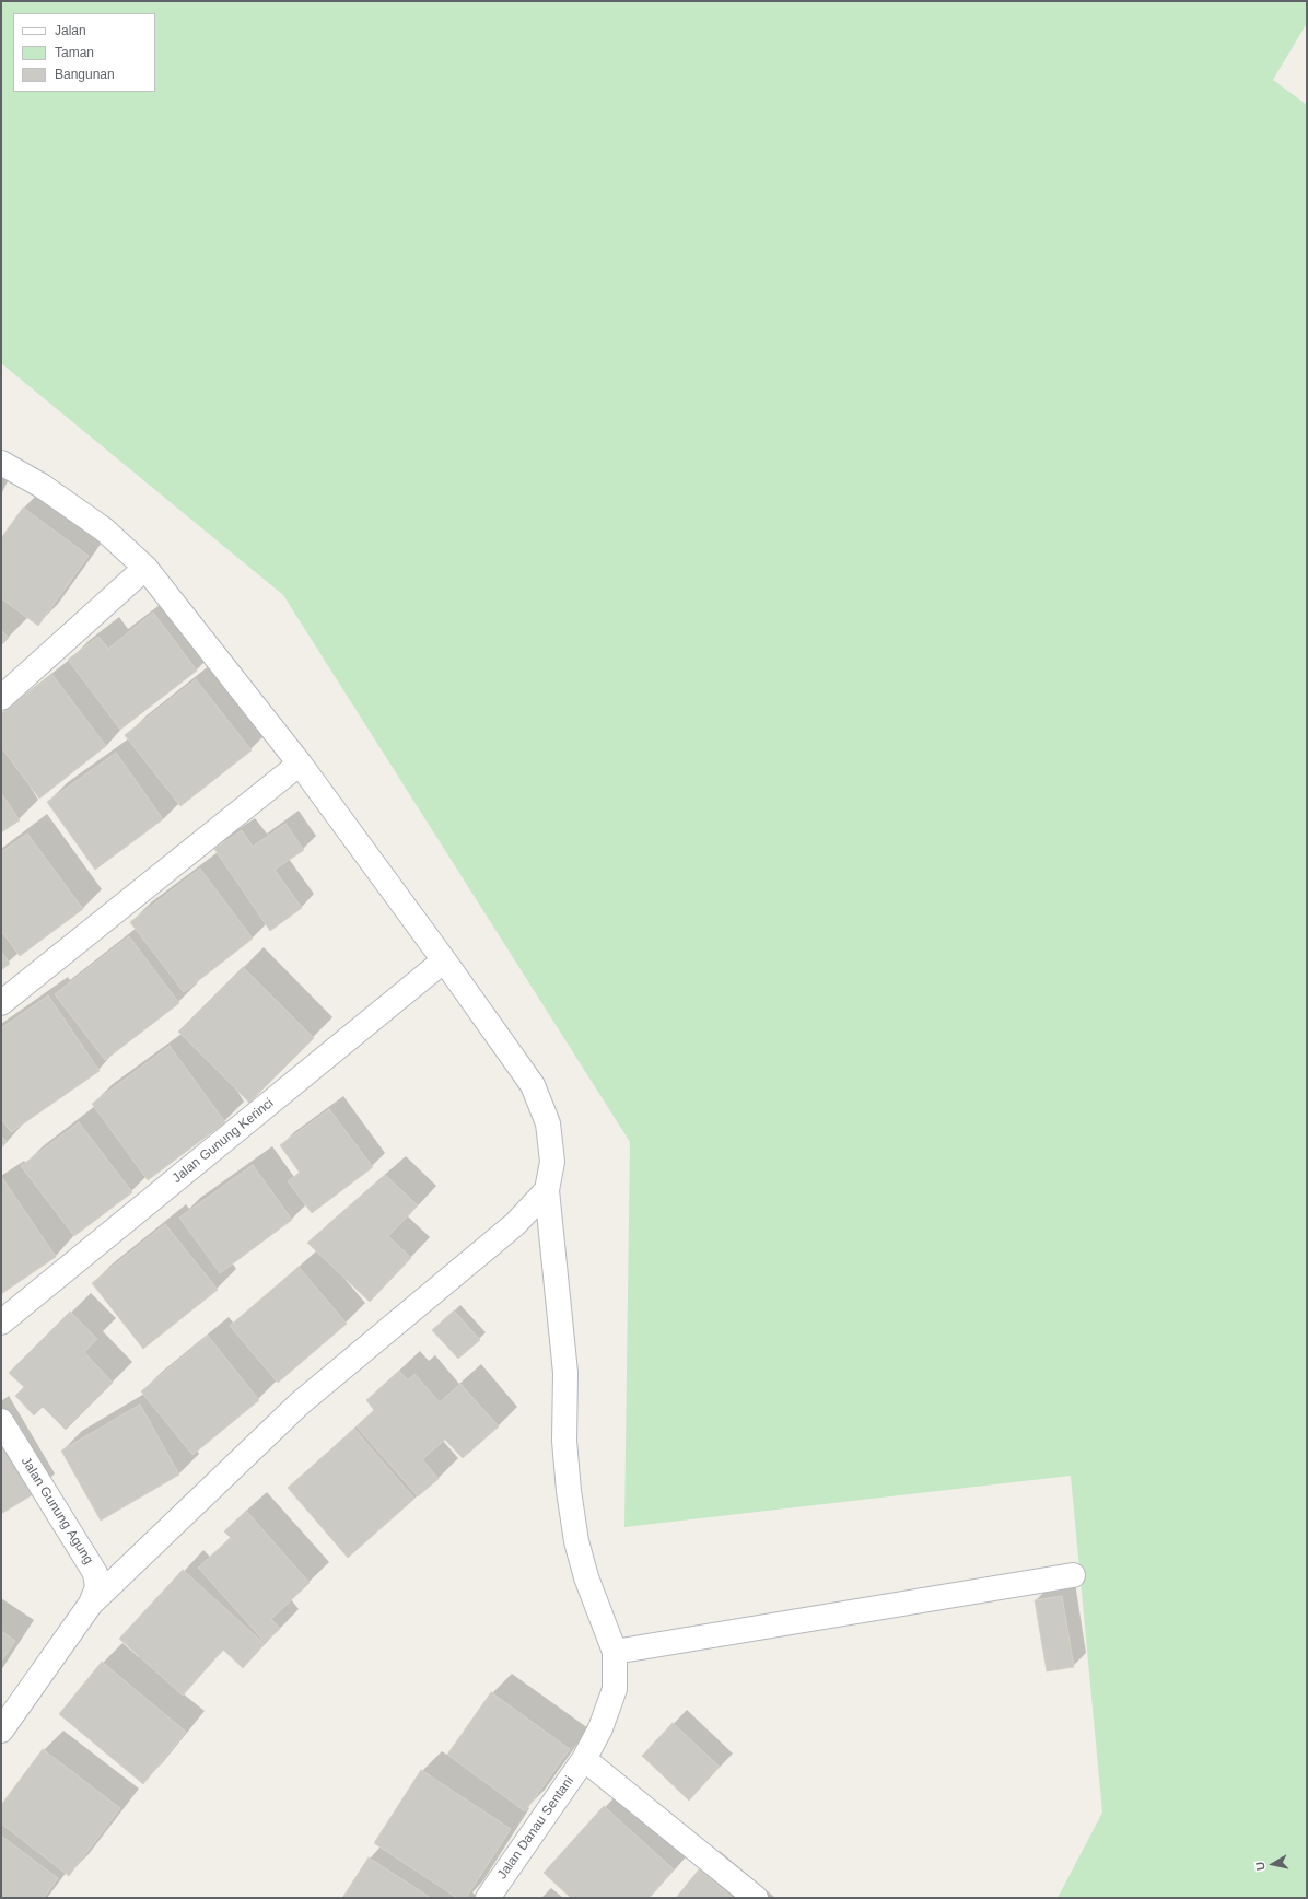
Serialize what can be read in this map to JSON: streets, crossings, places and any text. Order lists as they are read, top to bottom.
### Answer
{
  "streets": {
    "street": ["Jalan Gunung Kerinci", "Jalan Gunung Agung", "Jalan Danau Sentani"]
  },
  "legend": ["Jalan", "Taman", "Bangunan"],
  "north": "left"
}
